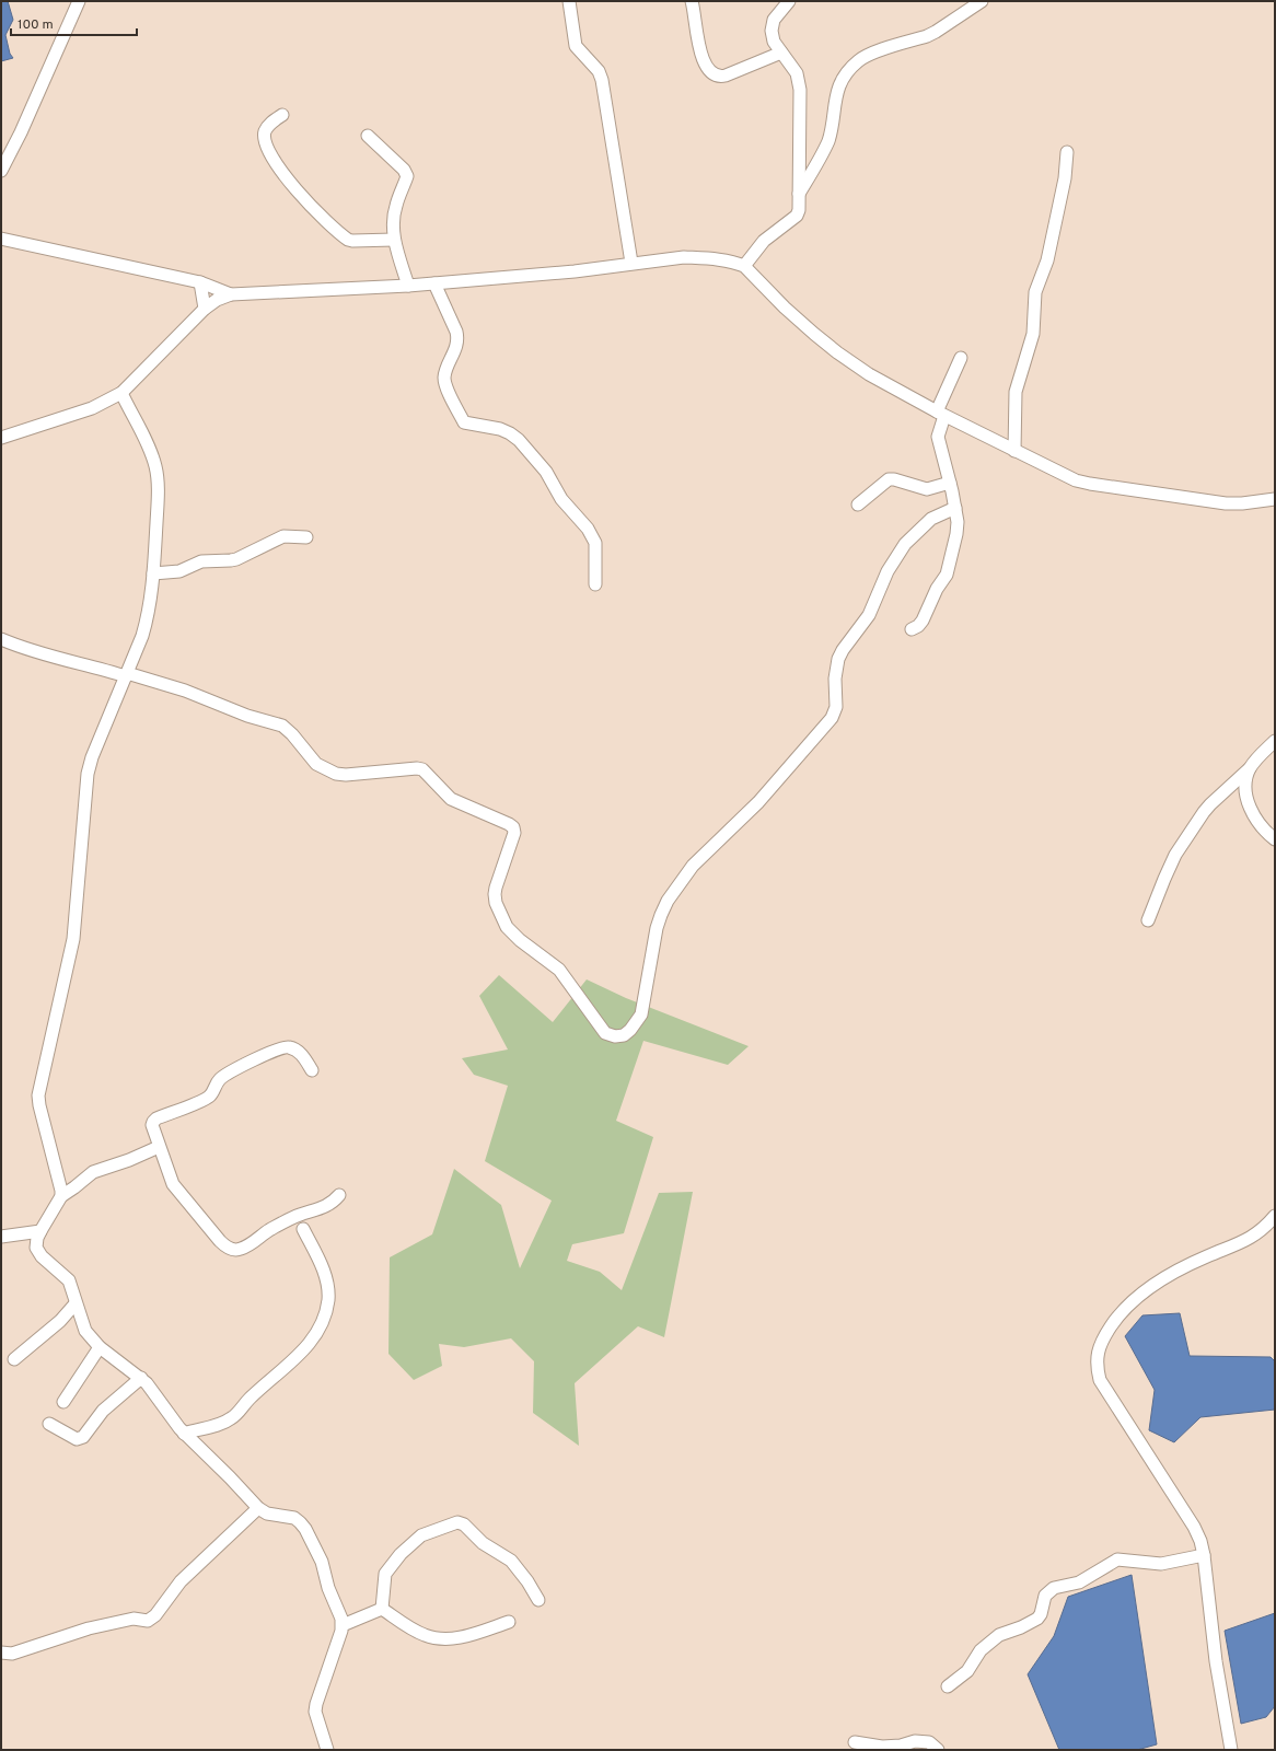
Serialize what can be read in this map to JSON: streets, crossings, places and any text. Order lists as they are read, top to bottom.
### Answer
{
  "scale_bar": "100 m"
}
